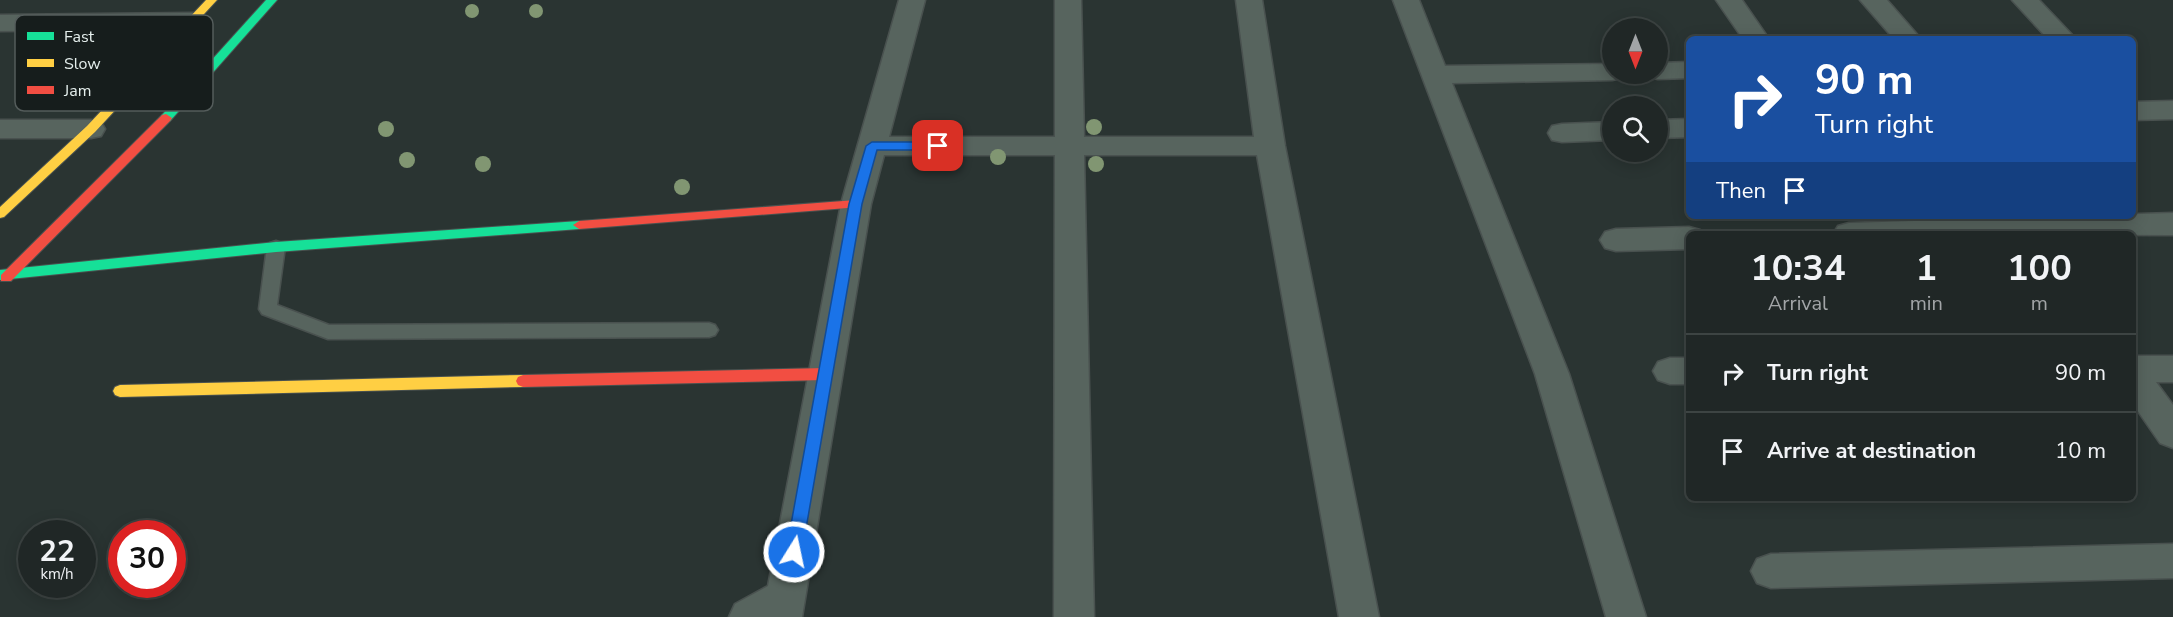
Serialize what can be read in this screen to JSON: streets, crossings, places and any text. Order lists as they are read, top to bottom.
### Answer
{
  "legend": ["Fast", "Slow", "Jam"],
  "north": "bottom",
  "page": {
    "turn": ["90 m", "Turn right"],
    "then": "Then",
    "eta": [
      "10:34",
      "Arrival",
      "1",
      "min",
      "100",
      "m"
    ],
    "list": [
      {
        "name": "Turn right",
        "value": "90 m"
      },
      {
        "name": "Arrive at destination",
        "value": "10 m"
      }
    ],
    "speed": "22 km/h",
    "limit": "30"
  }
}
